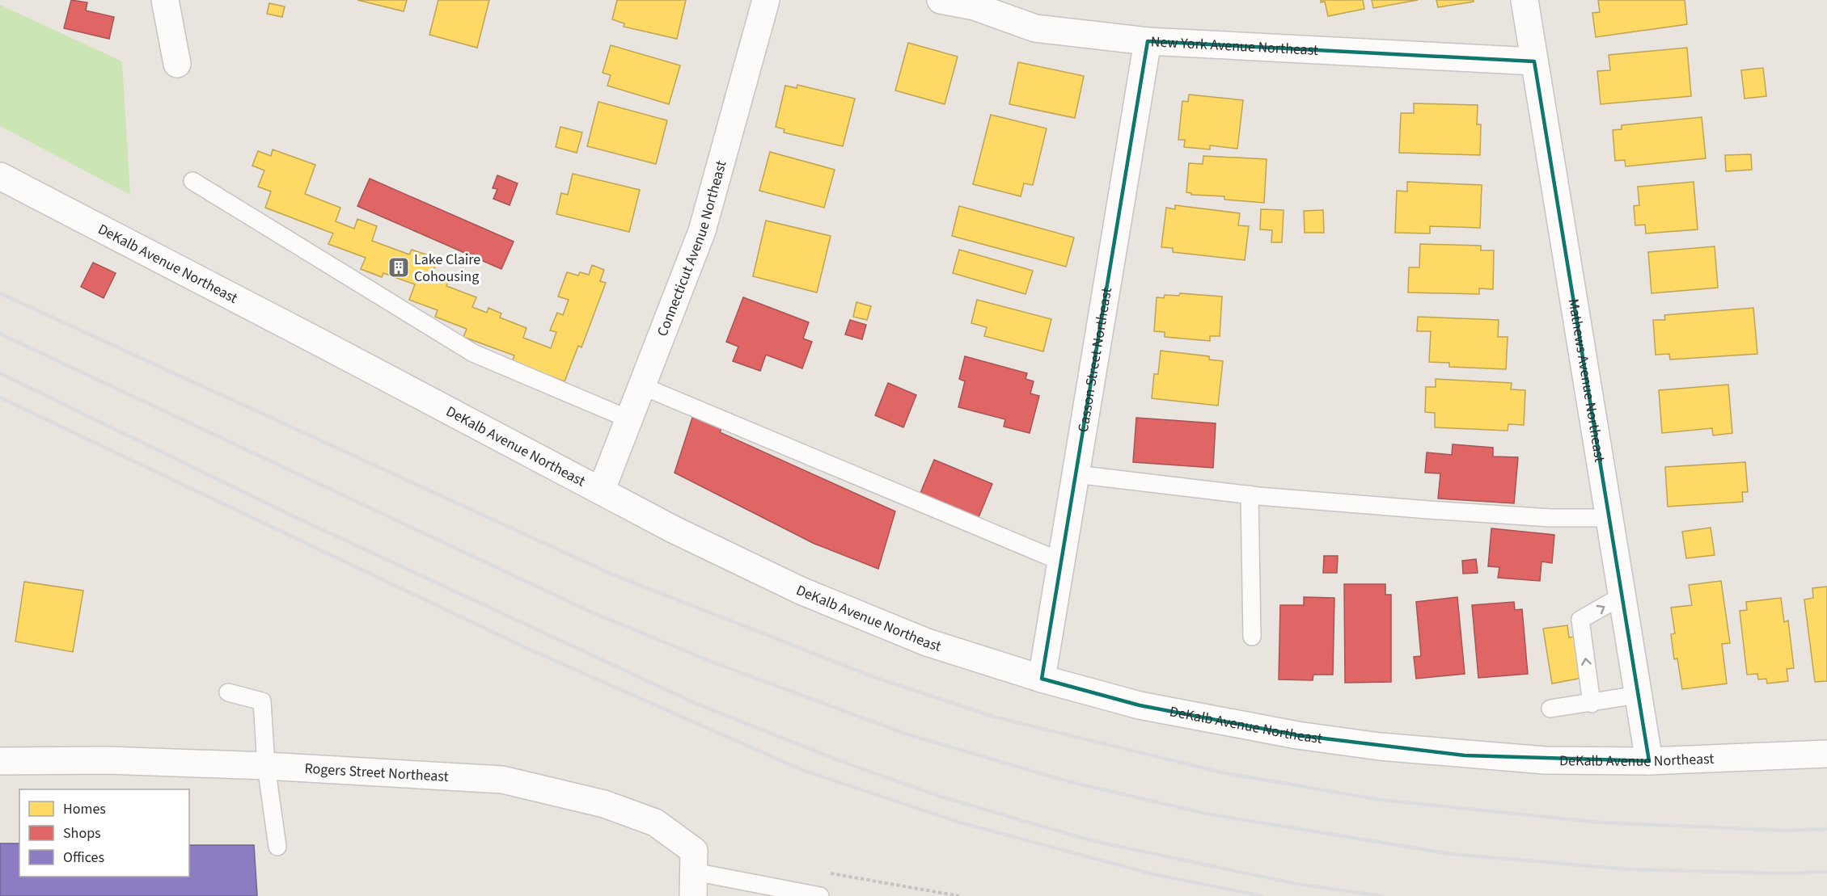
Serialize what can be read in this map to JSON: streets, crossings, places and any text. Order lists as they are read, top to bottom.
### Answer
{
  "streets": {
    "street": [
      "New York Avenue Northeast",
      "Connecticut Avenue Northeast",
      "DeKalb Avenue Northeast",
      "Casson Street Northeast",
      "Mathews Avenue Northeast",
      "Rogers Street Northeast"
    ]
  },
  "crossings": [
    ["New York Avenue Northeast", "Casson Street Northeast"],
    ["New York Avenue Northeast", "Mathews Avenue Northeast"],
    ["Connecticut Avenue Northeast", "DeKalb Avenue Northeast"],
    ["DeKalb Avenue Northeast", "Casson Street Northeast"],
    ["DeKalb Avenue Northeast", "Mathews Avenue Northeast"]
  ],
  "places": {
    "building": ["Lake Claire Cohousing"]
  },
  "legend": ["Homes", "Shops", "Offices"]
}
